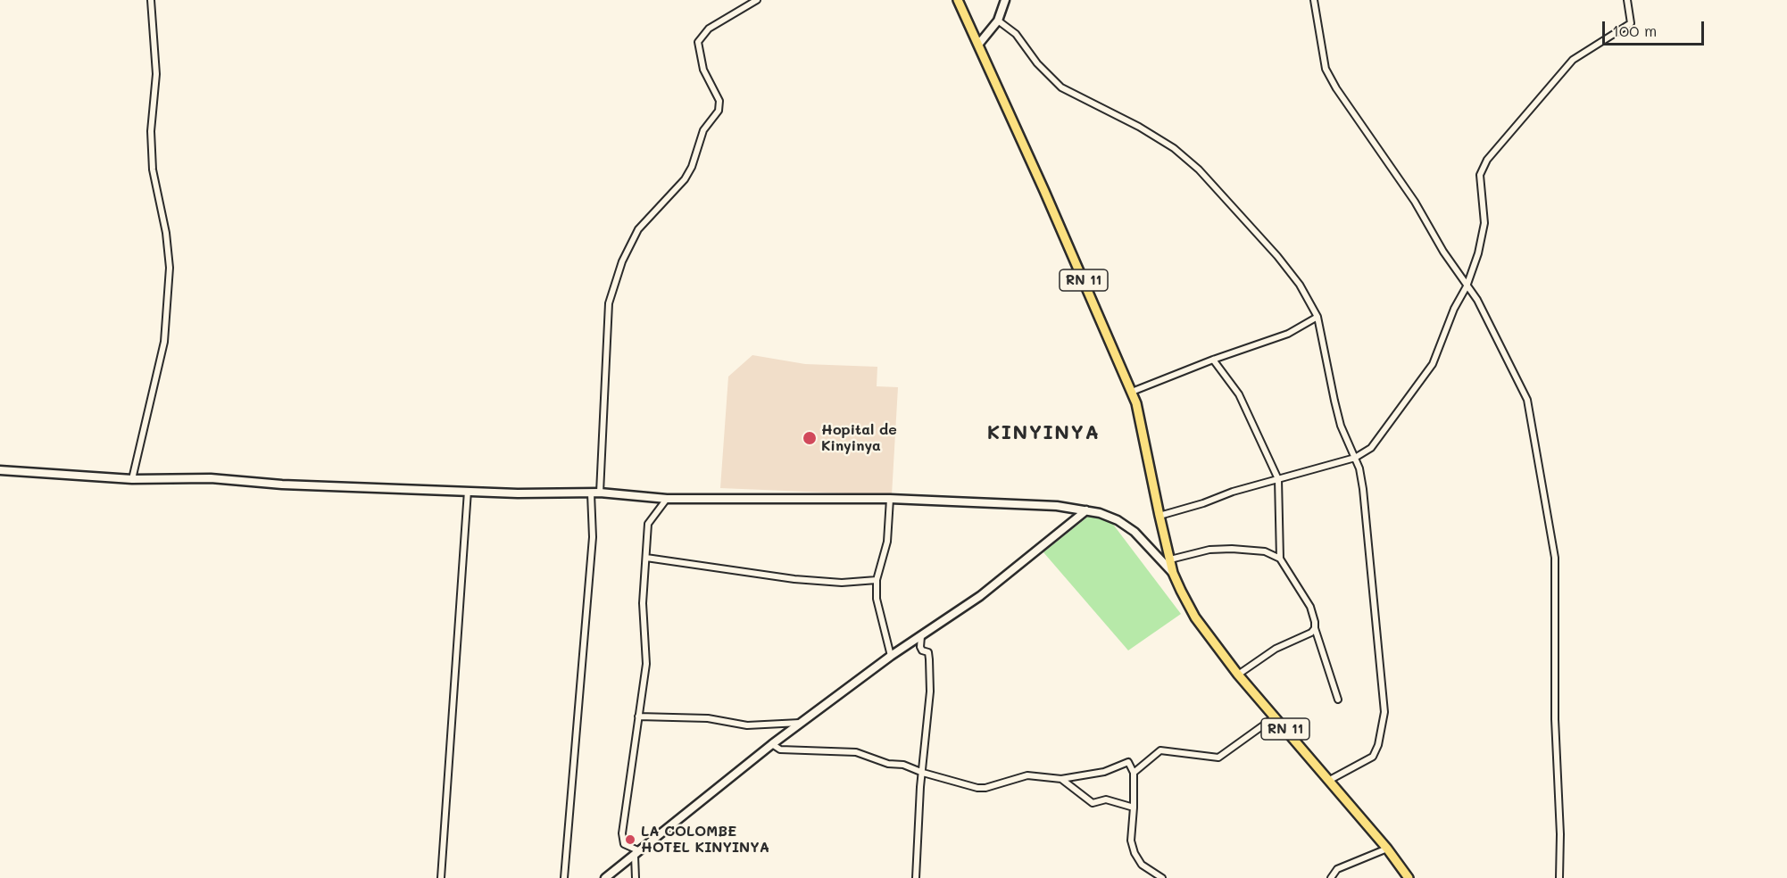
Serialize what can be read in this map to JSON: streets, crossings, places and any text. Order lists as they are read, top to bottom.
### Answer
{
  "streets": {
    "main road": ["RN 11"]
  },
  "districts": ["KINYINYA"],
  "places": ["Hopital de Kinyinya", "LA COLOMBE HOTEL KINYINYA"],
  "scale_bar": "100 m"
}
